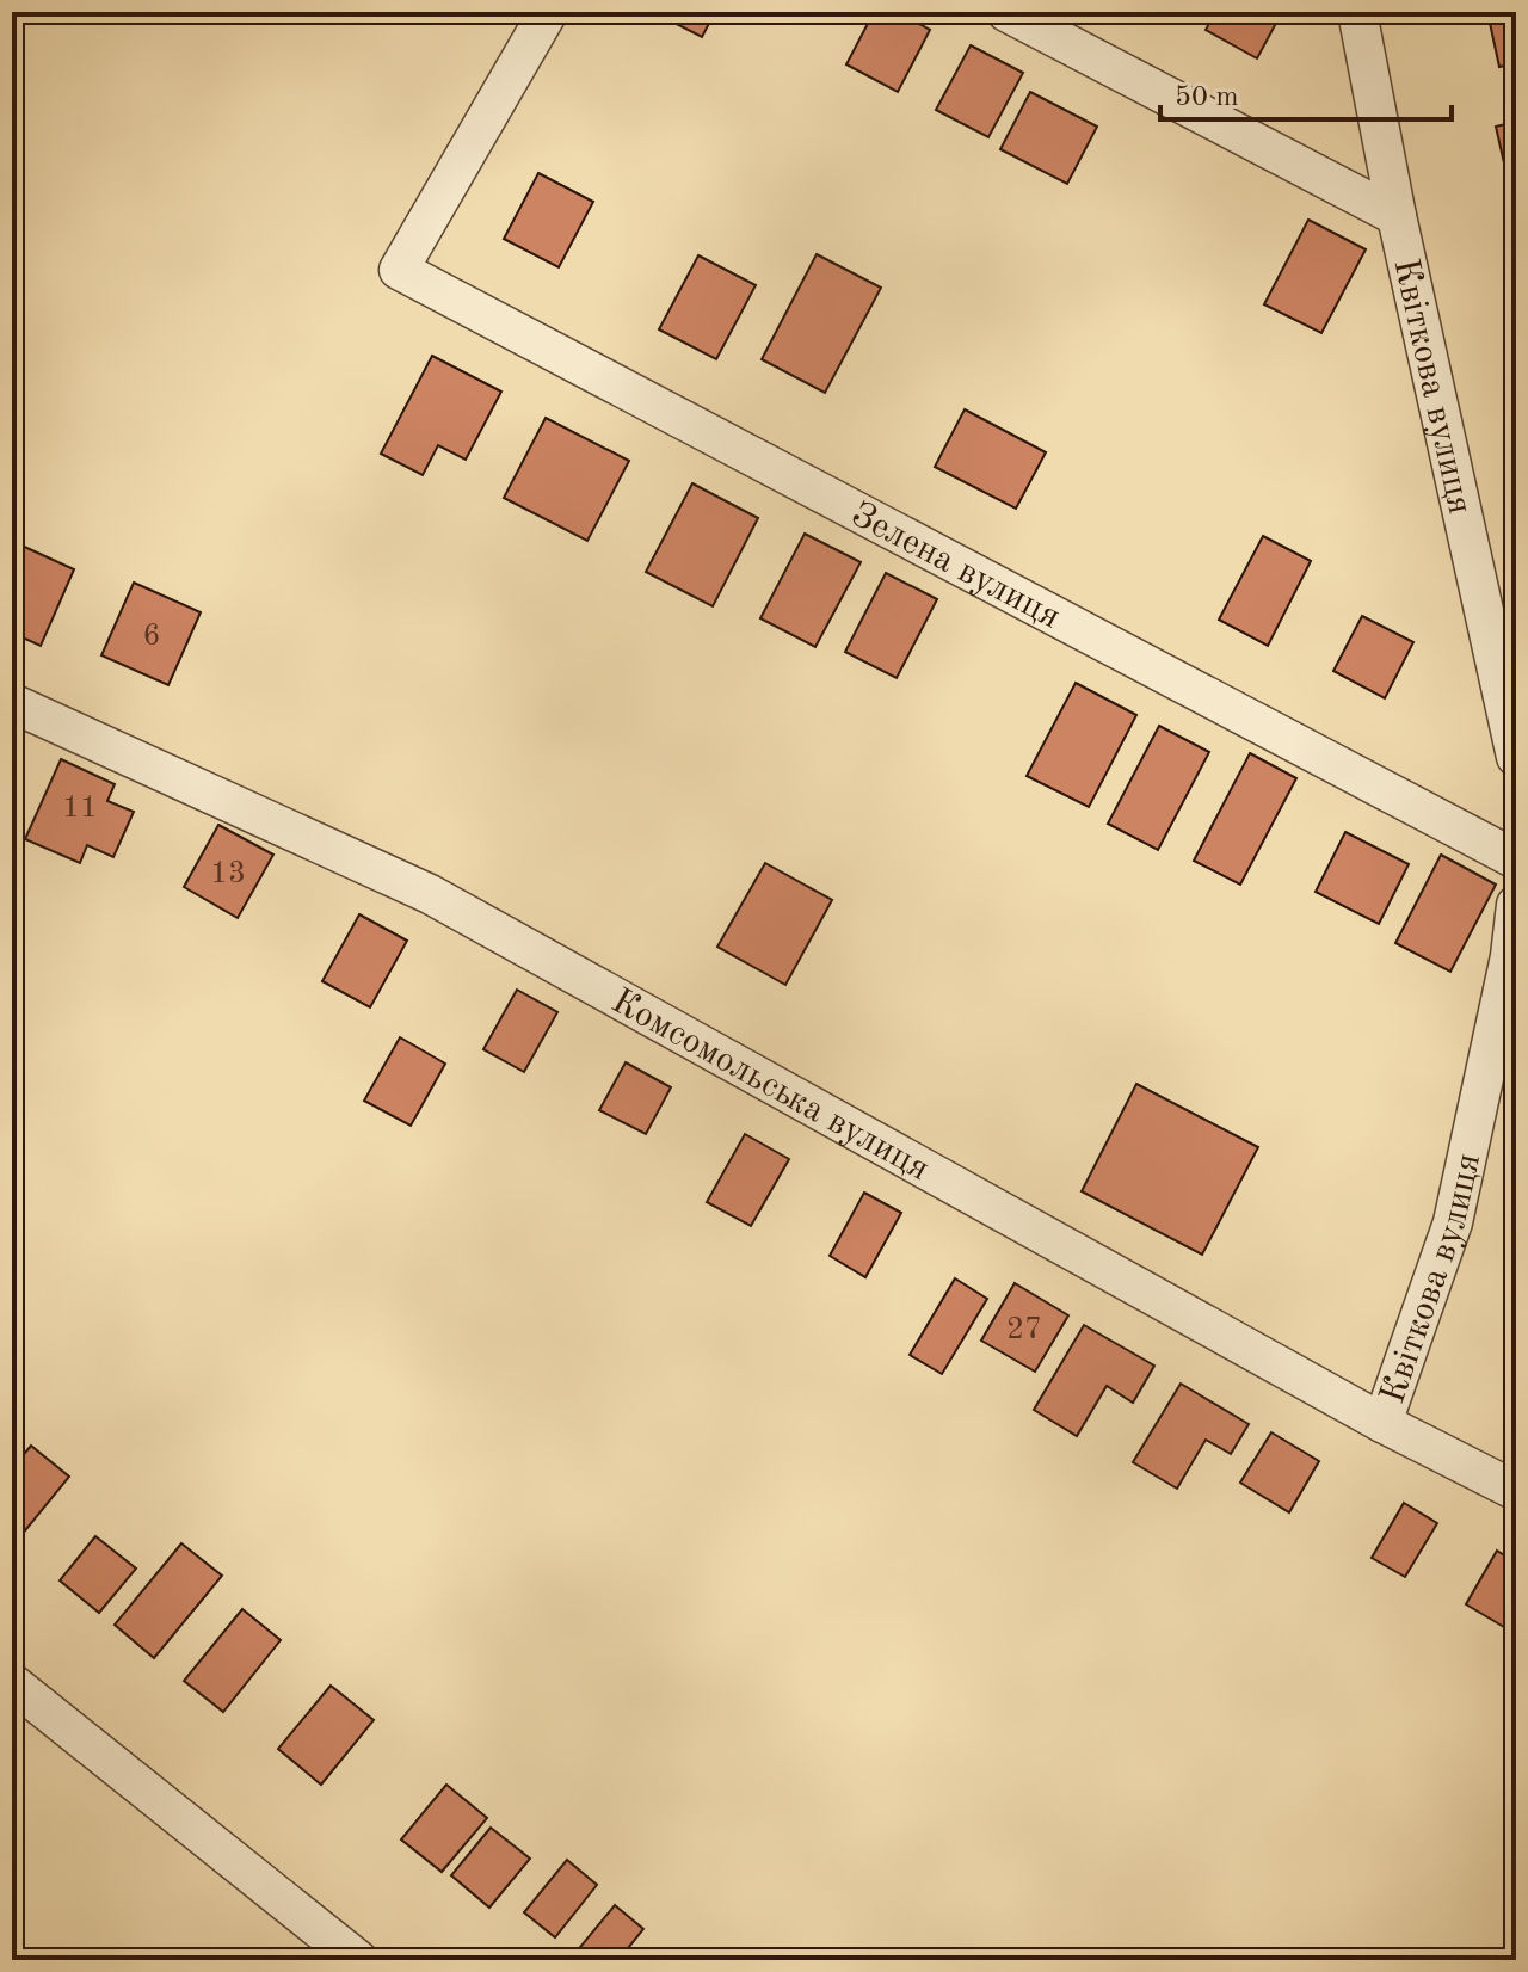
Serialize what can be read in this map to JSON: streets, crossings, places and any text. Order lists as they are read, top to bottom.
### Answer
{
  "streets": {
    "street": ["Квіткова вулиця", "Зелена вулиця", "Комсомольська вулиця"]
  },
  "crossings": [
    ["Квіткова вулиця", "Комсомольська вулиця"]
  ],
  "house_numbers": [
    "6",
    "11",
    "13",
    "27"
  ],
  "scale_bar": "50 m"
}
